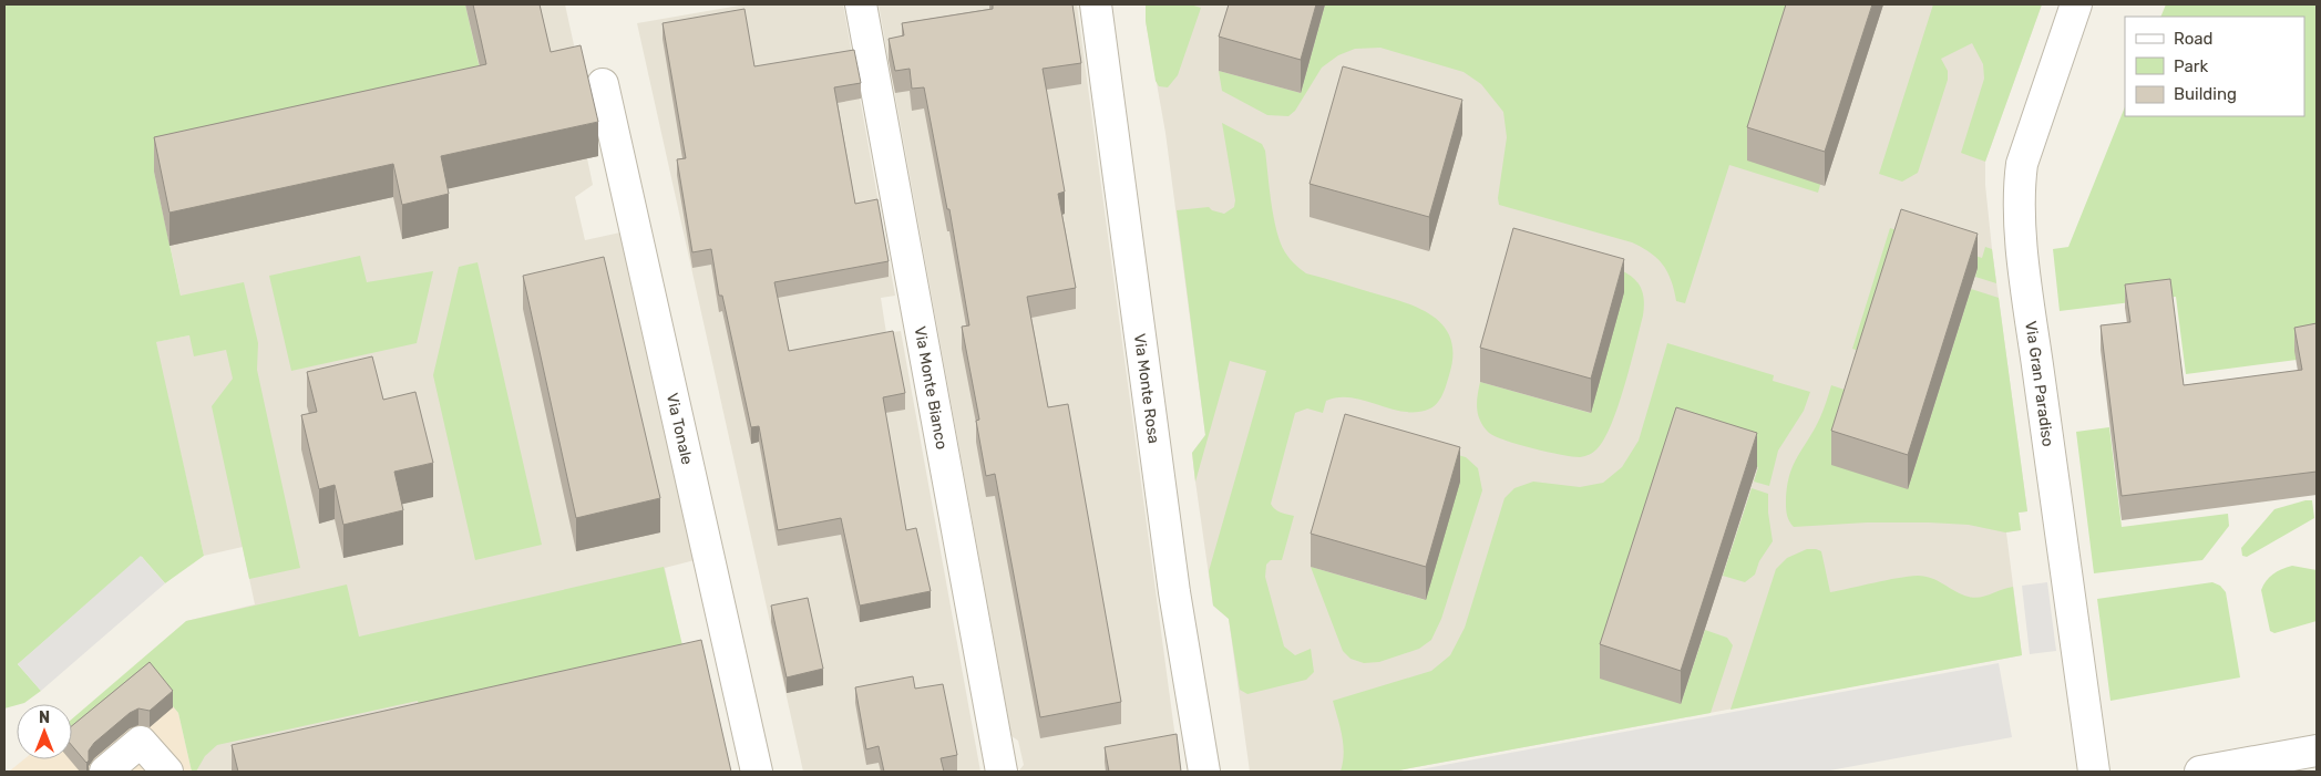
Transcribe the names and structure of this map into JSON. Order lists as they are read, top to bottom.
{
  "streets": {
    "street": [
      "Via Gran Paradiso",
      "Via Monte Bianco",
      "Via Monte Rosa",
      "Via Tonale"
    ]
  },
  "legend": ["Road", "Park", "Building"],
  "north": "top"
}
